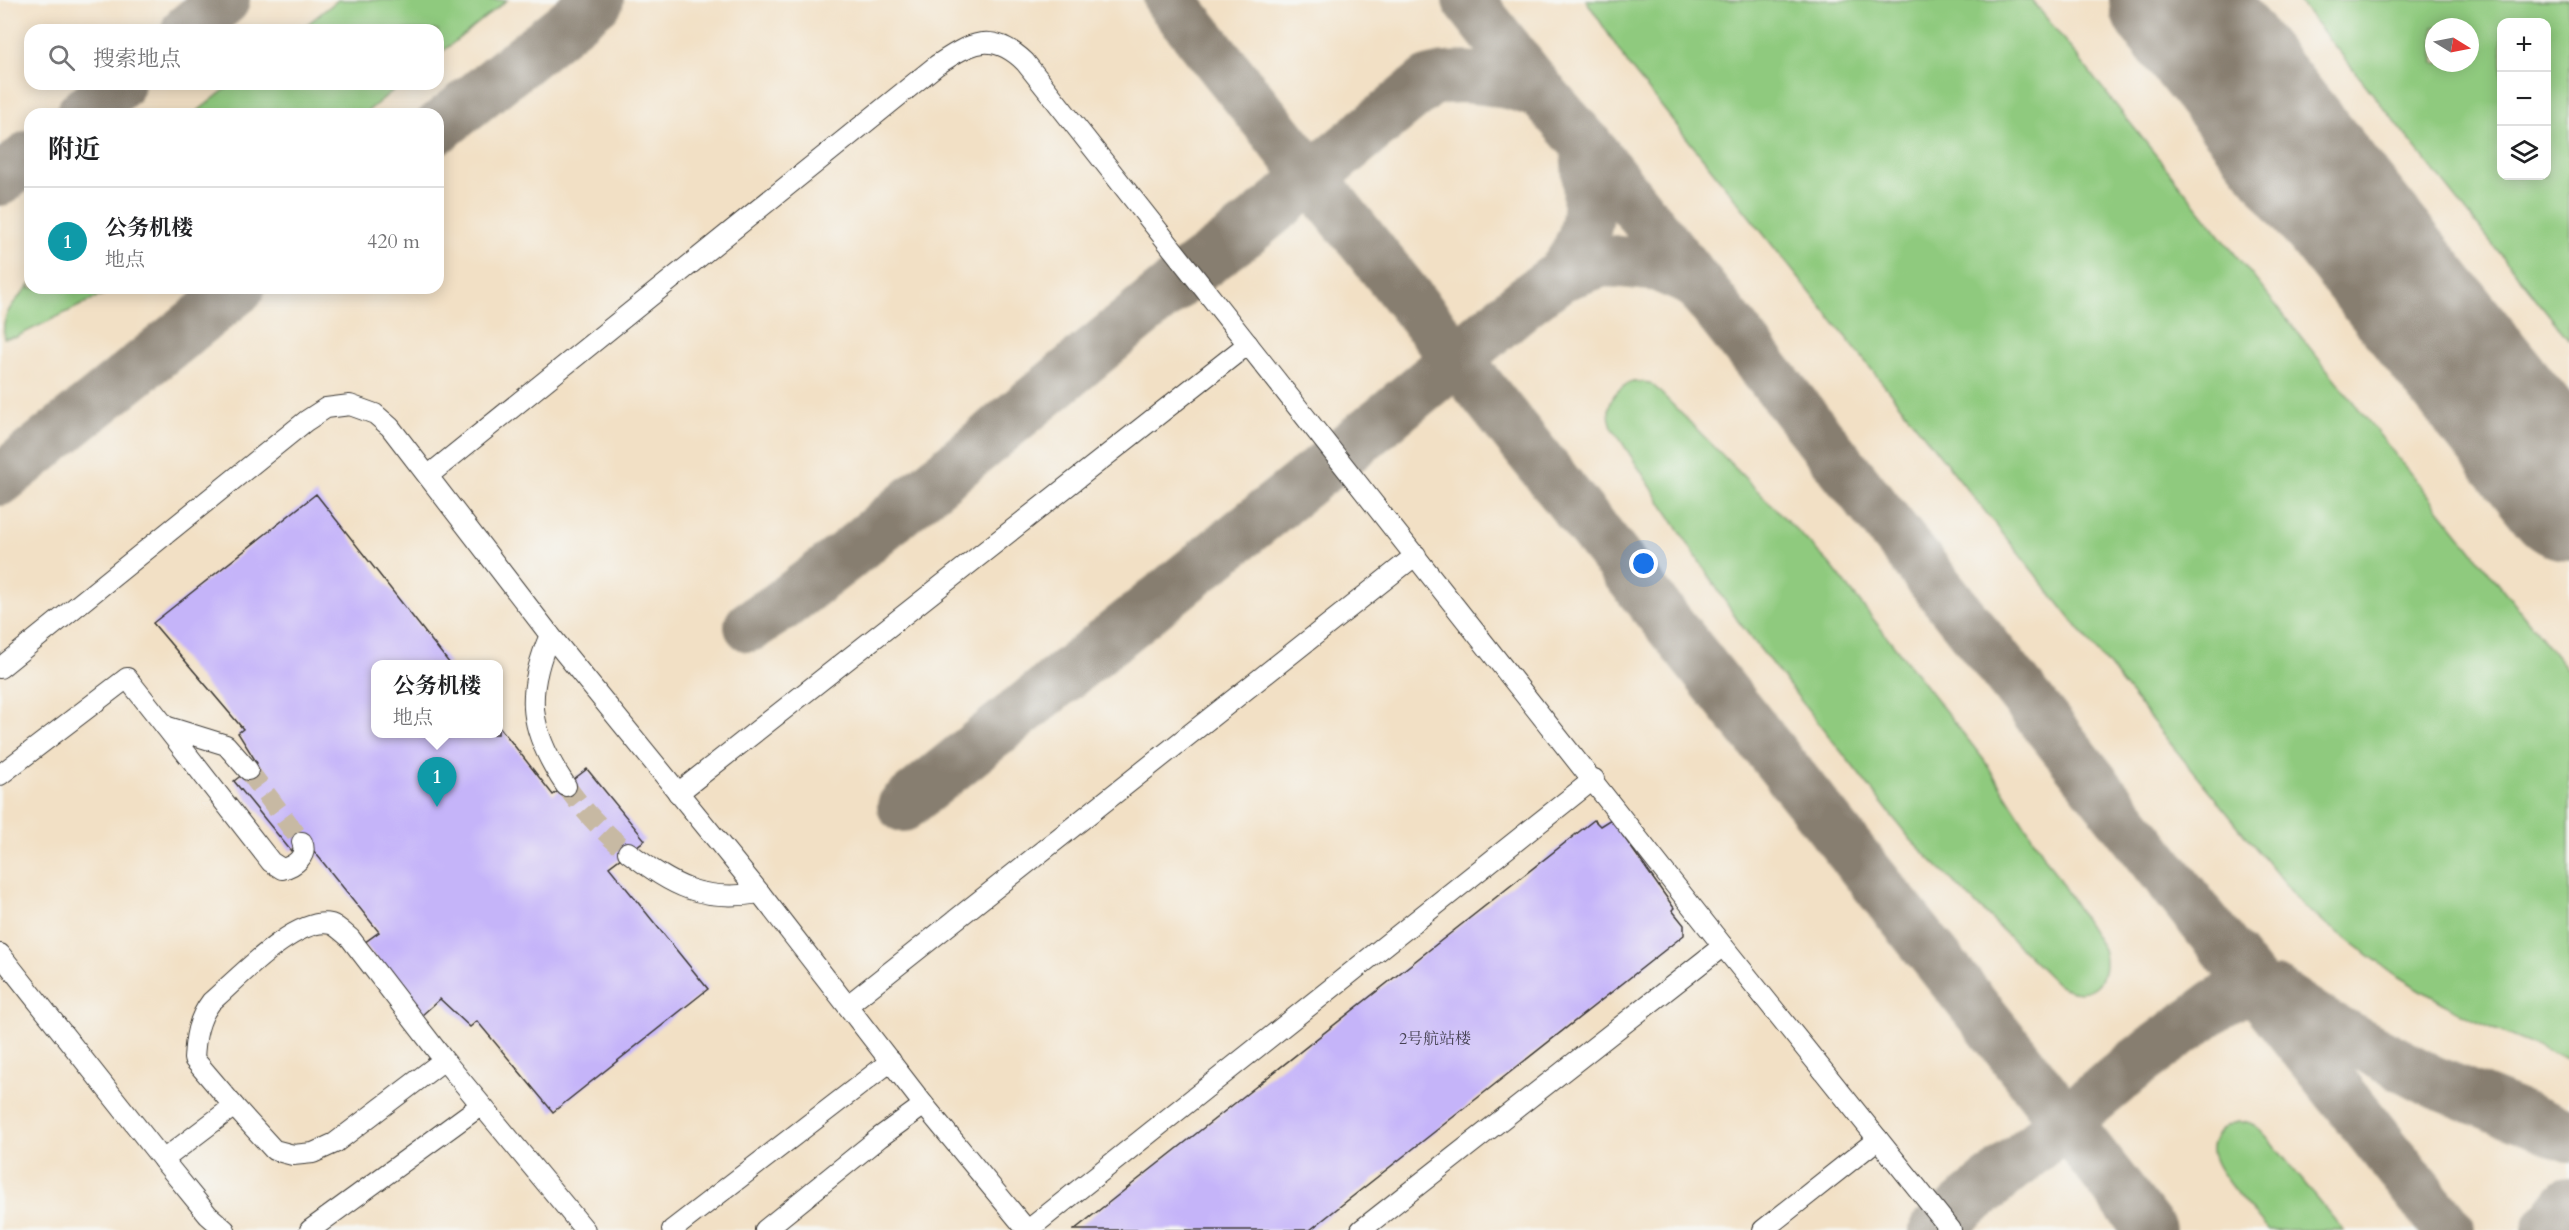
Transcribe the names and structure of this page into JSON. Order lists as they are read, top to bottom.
{
  "house_numbers": ["2号航站楼"],
  "north": "right",
  "page": {
    "map_buttons": ["+", "−"],
    "search": "搜索地点",
    "heading": "附近",
    "list": [
      {
        "mark": "1",
        "name": "公务机楼",
        "note": "地点",
        "value": "420 m"
      }
    ],
    "popup": ["公务机楼", "地点"],
    "pins": "1"
  }
}
